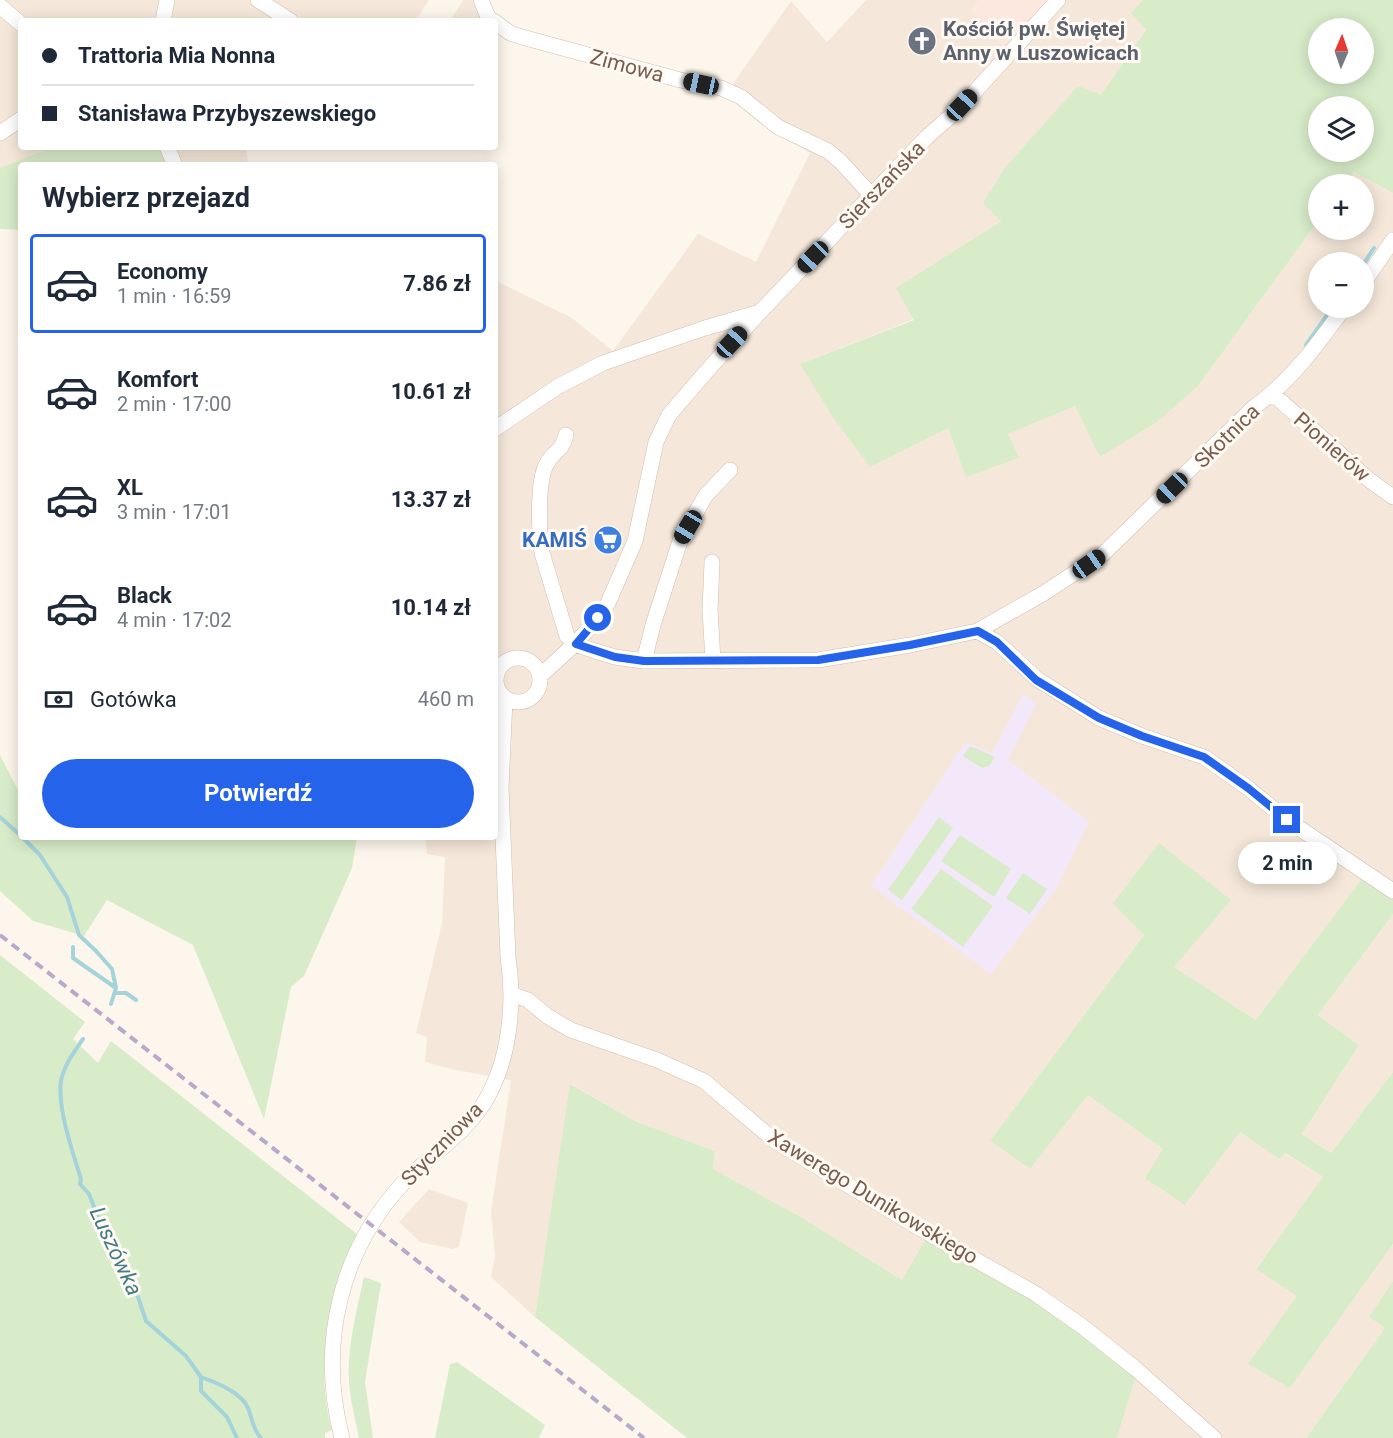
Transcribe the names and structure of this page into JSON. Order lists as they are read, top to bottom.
{
  "streets": {
    "street": [
      "Zimowa",
      "Sierszańska",
      "Skotnica",
      "Pionierów",
      "Styczniowa",
      "Xawerego Dunikowskiego"
    ]
  },
  "crossings": [
    ["Zimowa", "Sierszańska"],
    ["Sierszańska", "Skotnica"],
    ["Skotnica", "Pionierów"],
    ["Styczniowa", "Xawerego Dunikowskiego"]
  ],
  "water": ["Luszówka"],
  "places": {
    "church": ["Kościół pw. Świętej Anny w Luszowicach"],
    "supermarket": ["KAMIŚ"]
  },
  "north": "top",
  "page": {
    "map_buttons": ["+", "−"],
    "banner": ["Trattoria Mia Nonna", "Stanisława Przybyszewskiego"],
    "heading": "Wybierz przejazd",
    "list": [
      {
        "name": "Economy",
        "note": "1 min · 16:59",
        "value": "7.86 zł"
      },
      {
        "name": "Komfort",
        "note": "2 min · 17:00",
        "value": "10.61 zł"
      },
      {
        "name": "XL",
        "note": "3 min · 17:01",
        "value": "13.37 zł"
      },
      {
        "name": "Black",
        "note": "4 min · 17:02",
        "value": "10.14 zł"
      }
    ],
    "pay": ["Gotówka", "460 m"],
    "buttons": "Potwierdź",
    "bubble": "2 min"
  }
}
